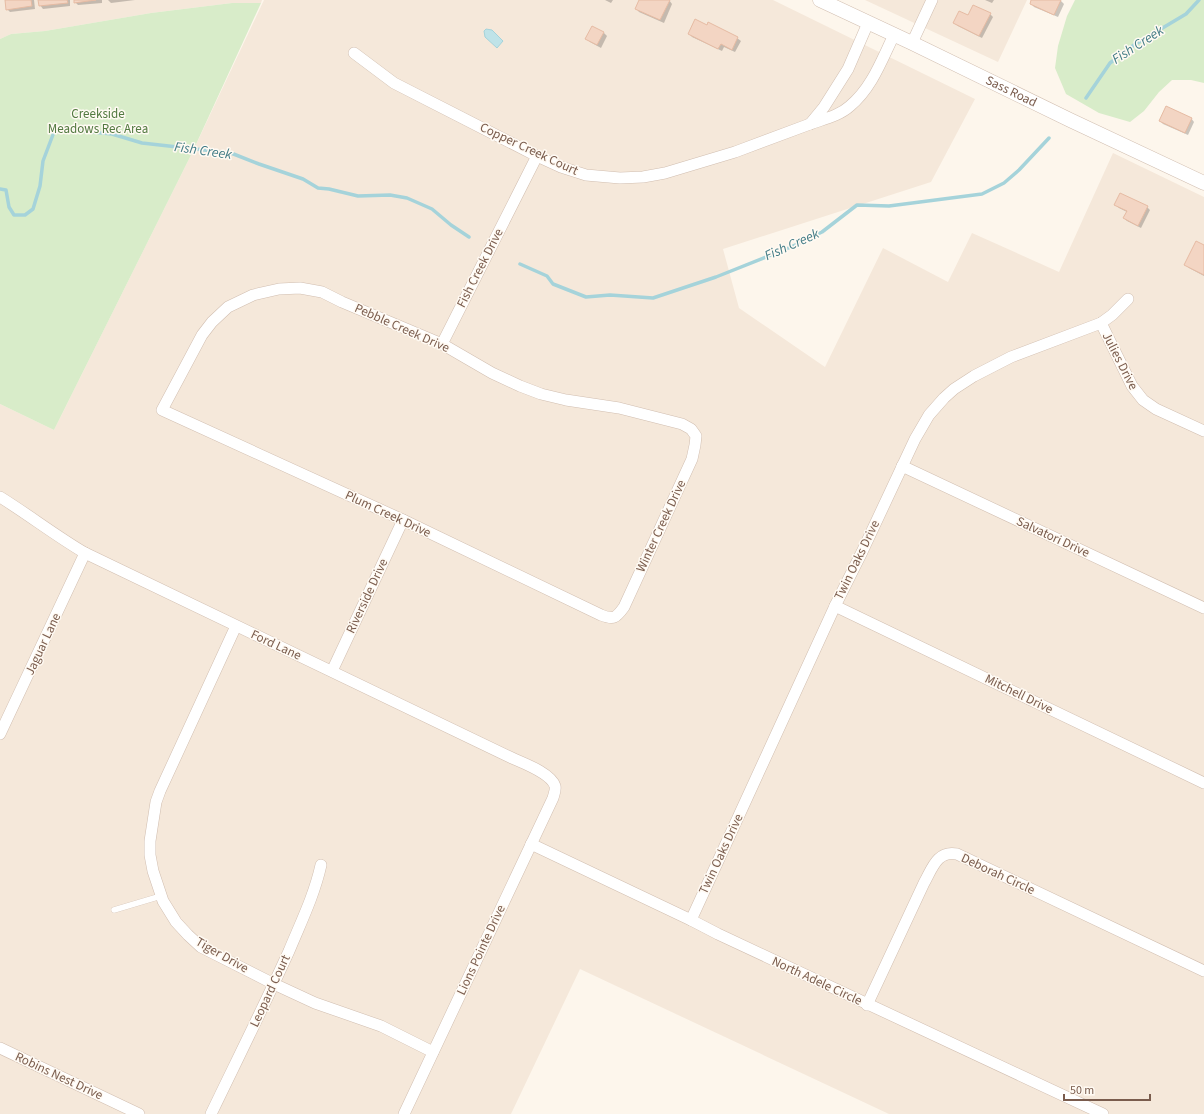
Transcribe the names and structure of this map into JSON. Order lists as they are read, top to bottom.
{
  "streets": {
    "street": [
      "Sass Road",
      "Copper Creek Court",
      "Fish Creek Drive",
      "Pebble Creek Drive",
      "Julies Drive",
      "Plum Creek Drive",
      "Winter Creek Drive",
      "Salvatori Drive",
      "Twin Oaks Drive",
      "Riverside Drive",
      "Jaguar Lane",
      "Ford Lane",
      "Mitchell Drive",
      "Deborah Circle",
      "Lions Pointe Drive",
      "Tiger Drive",
      "North Adele Circle",
      "Leopard Court",
      "Robins Nest Drive"
    ]
  },
  "crossings": [
    ["Sass Road", "Copper Creek Court"],
    ["Copper Creek Court", "Fish Creek Drive"],
    ["Fish Creek Drive", "Pebble Creek Drive"],
    ["Pebble Creek Drive", "Plum Creek Drive"],
    ["Pebble Creek Drive", "Winter Creek Drive"],
    ["Julies Drive", "Twin Oaks Drive"],
    ["Plum Creek Drive", "Winter Creek Drive"],
    ["Plum Creek Drive", "Riverside Drive"],
    ["Salvatori Drive", "Twin Oaks Drive"],
    ["Twin Oaks Drive", "Mitchell Drive"],
    ["Twin Oaks Drive", "North Adele Circle"],
    ["Riverside Drive", "Ford Lane"],
    ["Jaguar Lane", "Ford Lane"],
    ["Ford Lane", "Lions Pointe Drive"],
    ["Ford Lane", "Tiger Drive"],
    ["Deborah Circle", "North Adele Circle"],
    ["Lions Pointe Drive", "Tiger Drive"],
    ["Lions Pointe Drive", "North Adele Circle"],
    ["Tiger Drive", "Leopard Court"]
  ],
  "water": ["Fish Creek"],
  "parks": ["Creekside Meadows Rec Area"],
  "scale_bar": "50 m"
}
